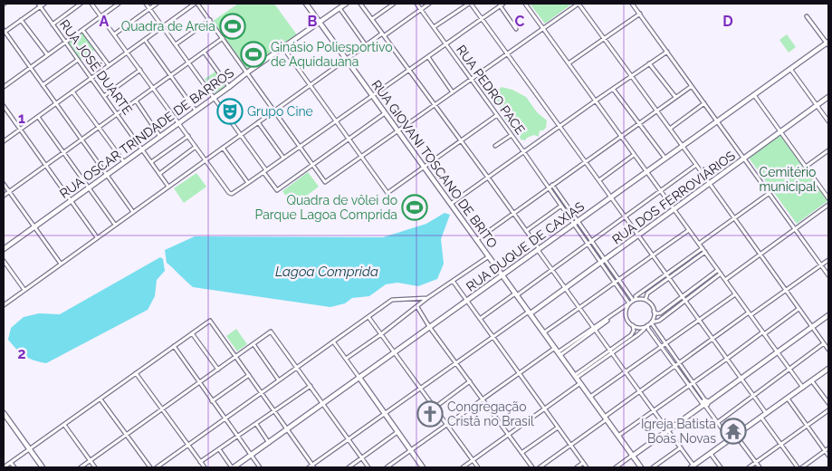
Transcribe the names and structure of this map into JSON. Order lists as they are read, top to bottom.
{
  "streets": {
    "main road": [
      "RUA OSCAR TRINDADE DE BARROS",
      "RUA GIOVANI TOSCANO DE BRITO",
      "RUA DOS FERROVIÁRIOS",
      "RUA DUQUE DE CAXIAS"
    ],
    "street": ["RUA JOSÉ DUARTE", "RUA PEDRO PACE"]
  },
  "crossings": [
    ["RUA JOSÉ DUARTE", "RUA OSCAR TRINDADE DE BARROS"],
    ["RUA PEDRO PACE", "RUA DUQUE DE CAXIAS"],
    ["RUA OSCAR TRINDADE DE BARROS", "RUA GIOVANI TOSCANO DE BRITO"],
    ["RUA GIOVANI TOSCANO DE BRITO", "RUA DOS FERROVIÁRIOS"],
    ["RUA GIOVANI TOSCANO DE BRITO", "RUA DUQUE DE CAXIAS"]
  ],
  "water": ["Lagoa Comprida"],
  "parks": ["Cemitério municipal"],
  "places": {
    "sports": ["Quadra de Areia", "Ginásio Poliesportivo de Aquidauana", "Quadra de vôlei do Parque Lagoa Comprida"],
    "theatre": ["Grupo Cine"],
    "church": ["Congregação Cristâ no Brasil"],
    "temple": ["Igreja Batista Boas Novas"]
  },
  "grid": {
    "columns": [
      "A",
      "B",
      "C",
      "D"
    ],
    "rows": ["1", "2"]
  }
}
